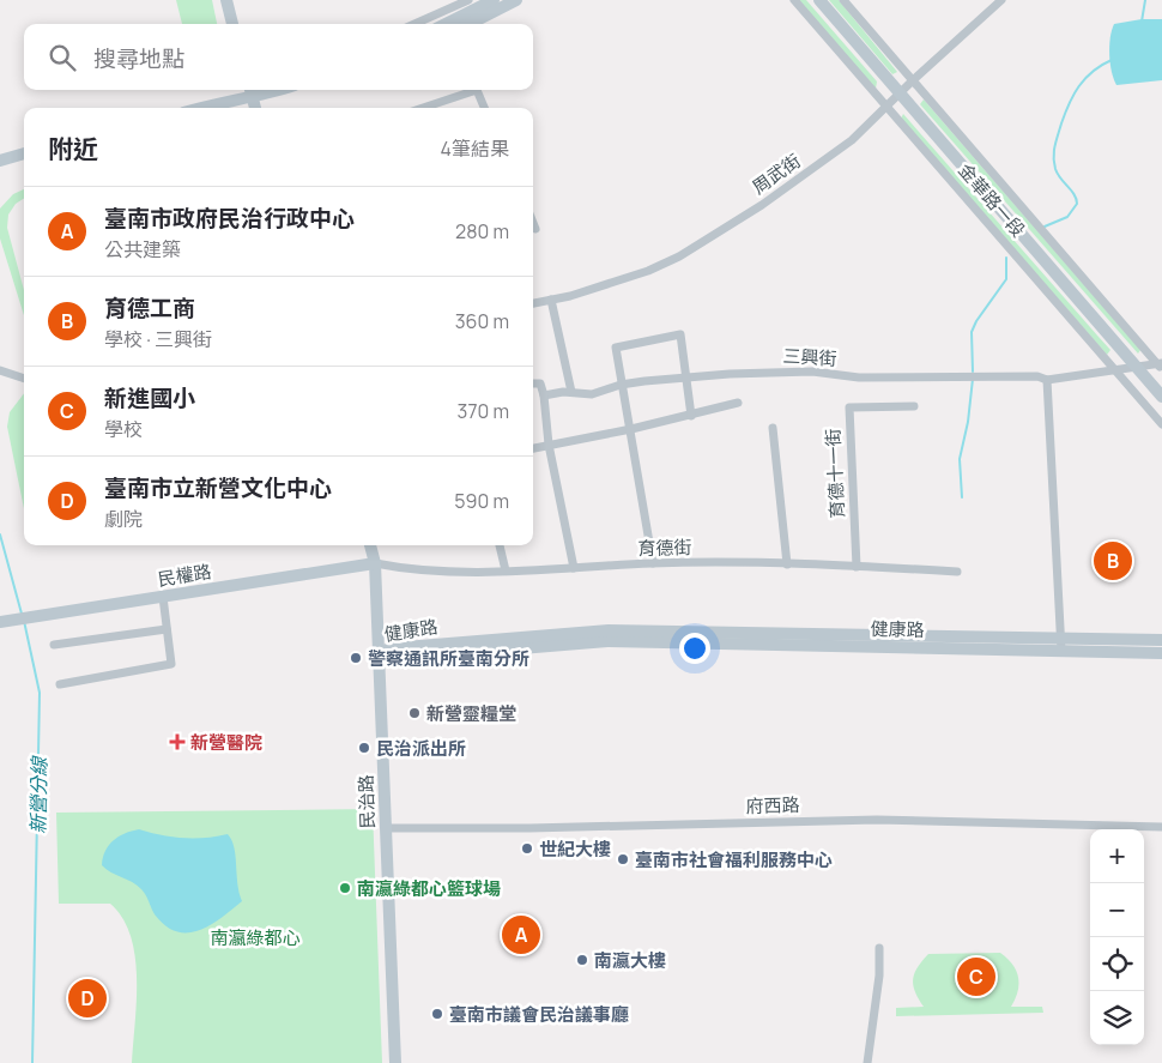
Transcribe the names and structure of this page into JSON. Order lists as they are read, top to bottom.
{
  "streets": {
    "street": [
      "周武街",
      "金華路一段",
      "三興街",
      "育德十一街",
      "育德街",
      "民權路",
      "健康路",
      "民治路",
      "府西路"
    ]
  },
  "crossings": [
    ["周武街", "金華路一段"],
    ["金華路一段", "三興街"],
    ["育德十一街", "育德街"],
    ["育德街", "民權路"],
    ["育德街", "民治路"],
    ["民權路", "民治路"],
    ["健康路", "民治路"],
    ["民治路", "府西路"]
  ],
  "water": ["新營分線"],
  "parks": ["南瀛綠都心"],
  "places": {
    "other": [
      "警察通訊所臺南分所",
      "新營靈糧堂",
      "民治派出所",
      "世紀大樓",
      "臺南市社會福利服務中心",
      "南瀛綠都心籃球場",
      "南瀛大樓",
      "臺南市議會民治議事廳"
    ],
    "health": ["新營醫院"]
  },
  "page": {
    "search": "搜尋地點",
    "heading": ["附近", "4筆結果"],
    "list": [
      {
        "mark": "A",
        "name": "臺南市政府民治行政中心",
        "note": "公共建築",
        "value": "280 m"
      },
      {
        "mark": "B",
        "name": "育德工商",
        "note": "學校 · 三興街",
        "value": "360 m"
      },
      {
        "mark": "C",
        "name": "新進國小",
        "note": "學校",
        "value": "370 m"
      },
      {
        "mark": "D",
        "name": "臺南市立新營文化中心",
        "note": "劇院",
        "value": "590 m"
      }
    ],
    "pins": [
      "B",
      "A",
      "C",
      "D"
    ],
    "map_buttons": ["+", "−"]
  }
}
